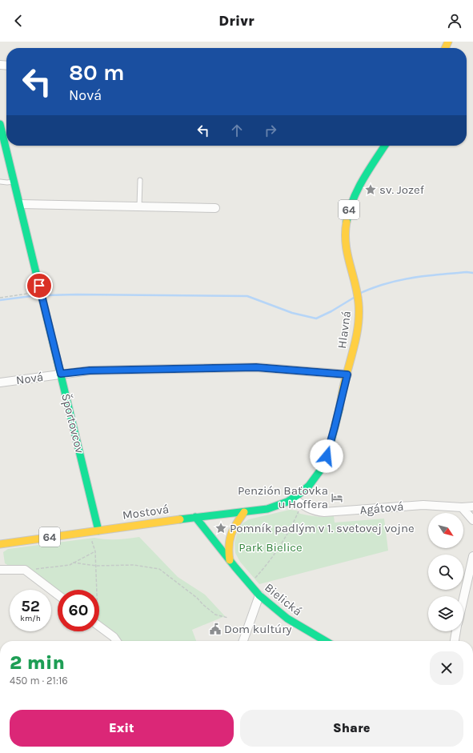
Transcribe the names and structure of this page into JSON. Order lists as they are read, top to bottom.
{
  "streets": {
    "main road": [
      "64",
      "Hlavná",
      "Športovcov",
      "Mostová",
      "Bielická"
    ],
    "street": ["Nová", "Agátová"]
  },
  "crossings": [
    ["Hlavná", "Nová"],
    ["Hlavná", "Agátová"],
    ["Hlavná", "Mostová"],
    ["Nová", "Športovcov"],
    ["Športovcov", "Mostová"],
    ["Agátová", "Mostová"],
    ["Mostová", "Bielická"]
  ],
  "parks": ["Park Bielice"],
  "places": {
    "place": ["sv. Jozef", "Pomník padlým v 1. svetovej vojne"],
    "hotel": ["Penzión Baťovka u Hoffera"],
    "public building": ["Dom kultúry"]
  },
  "north": "bottom right",
  "page": {
    "header": "Drivr",
    "turn": ["80 m", "Nová"],
    "speed": "52 km/h",
    "limit": "60",
    "heading": ["2 min", "450 m · 21:16"],
    "buttons": ["Exit", "Share"]
  }
}
